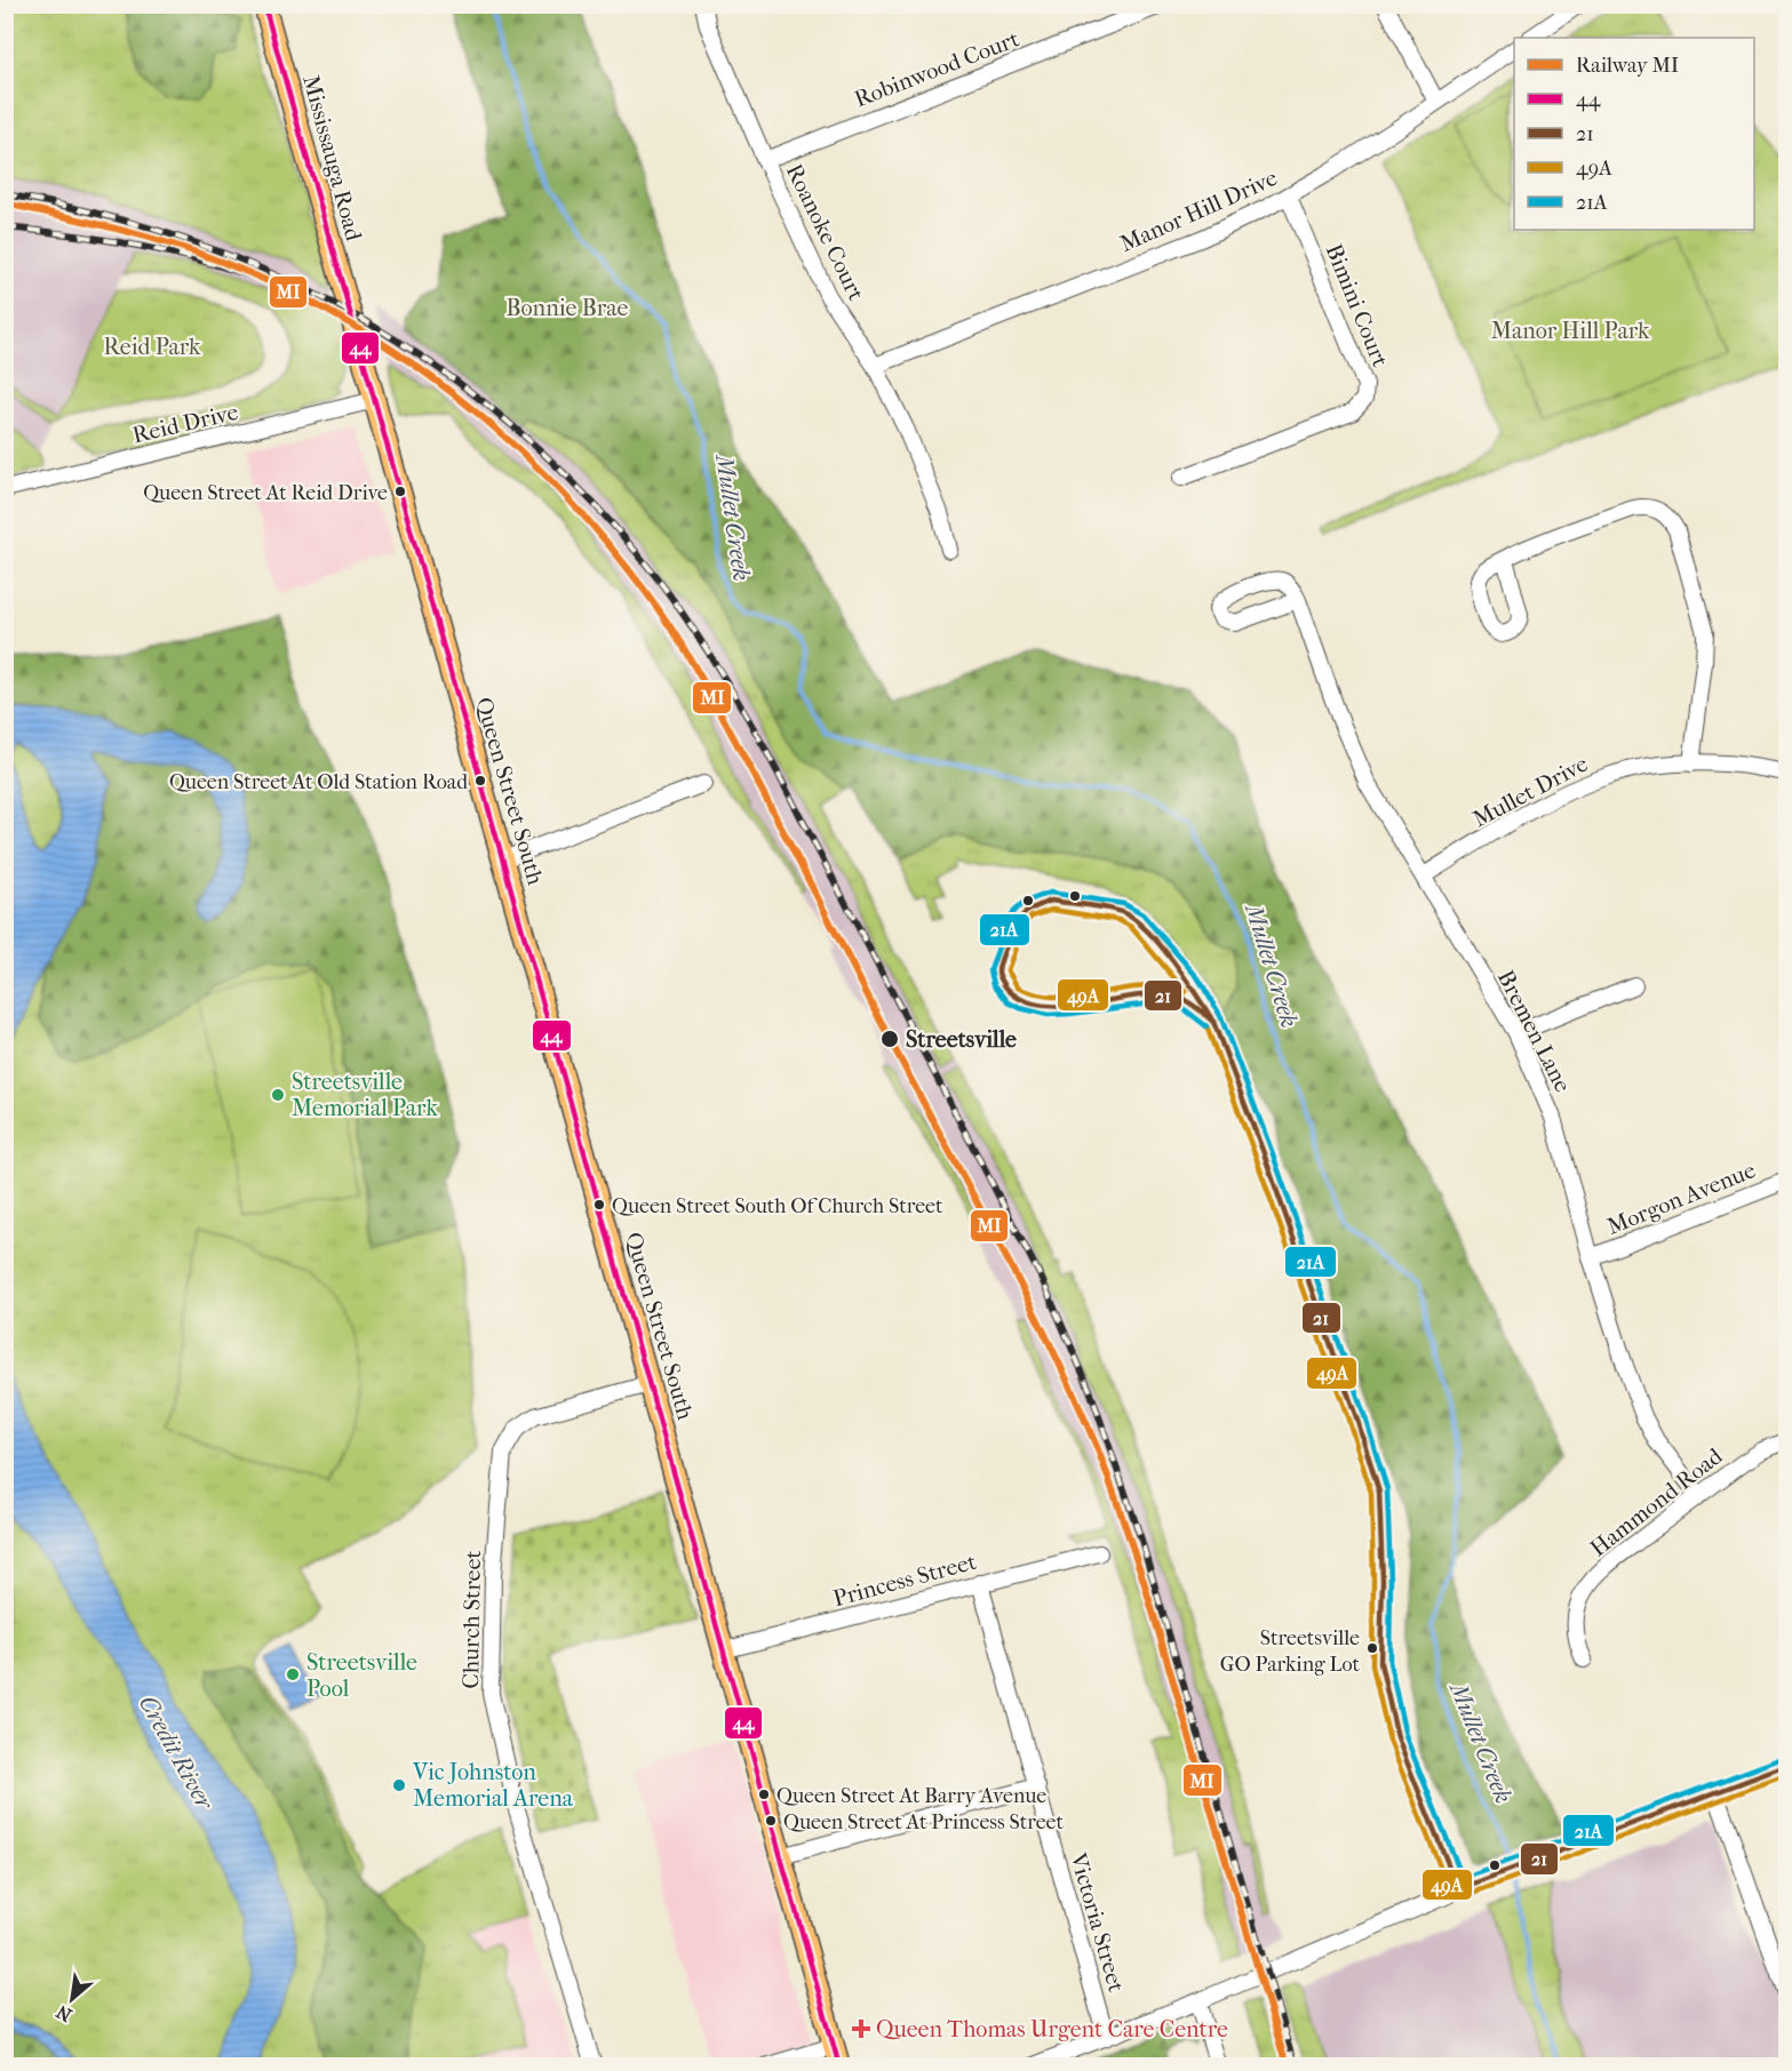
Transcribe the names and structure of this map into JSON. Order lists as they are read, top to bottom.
{
  "streets": {
    "main road": ["Mississauga Road", "Queen Street South"],
    "street": [
      "Robinwood Court",
      "Manor Hill Drive",
      "Roanoke Court",
      "Bimini Court",
      "Reid Drive",
      "Mullet Drive",
      "Bremen Lane",
      "Morgon Avenue",
      "Hammond Road",
      "Princess Street",
      "Church Street",
      "Victoria Street"
    ]
  },
  "crossings": [
    ["Robinwood Court", "Roanoke Court"],
    ["Mississauga Road", "Queen Street South"],
    ["Manor Hill Drive", "Roanoke Court"],
    ["Manor Hill Drive", "Bimini Court"],
    ["Reid Drive", "Queen Street South"],
    ["Queen Street South", "Princess Street"],
    ["Queen Street South", "Church Street"],
    ["Mullet Drive", "Bremen Lane"],
    ["Bremen Lane", "Morgon Avenue"],
    ["Bremen Lane", "Hammond Road"],
    ["Princess Street", "Victoria Street"]
  ],
  "water": ["Mullet Creek", "Credit River"],
  "parks": ["Bonnie Brae", "Manor Hill Park", "Reid Park"],
  "places": {
    "other": [
      "Queen Street At Reid Drive",
      "Queen Street At Old Station Road",
      "Streetsville",
      "Streetsville Memorial Park",
      "Queen Street South Of Church Street",
      "Streetsville GO Parking Lot",
      "Streetsville Pool",
      "Vic Johnston Memorial Arena",
      "Queen Street At Barry Avenue",
      "Queen Street At Princess Street"
    ],
    "health": ["Queen Thomas Urgent Care Centre"]
  },
  "lines": [
    "transit line 44",
    "rail line MI",
    "transit line 21A",
    "transit line 21",
    "transit line 49A"
  ],
  "legend": [
    "Railway MI",
    "44",
    "21",
    "49A",
    "21A"
  ],
  "north": "bottom left"
}
